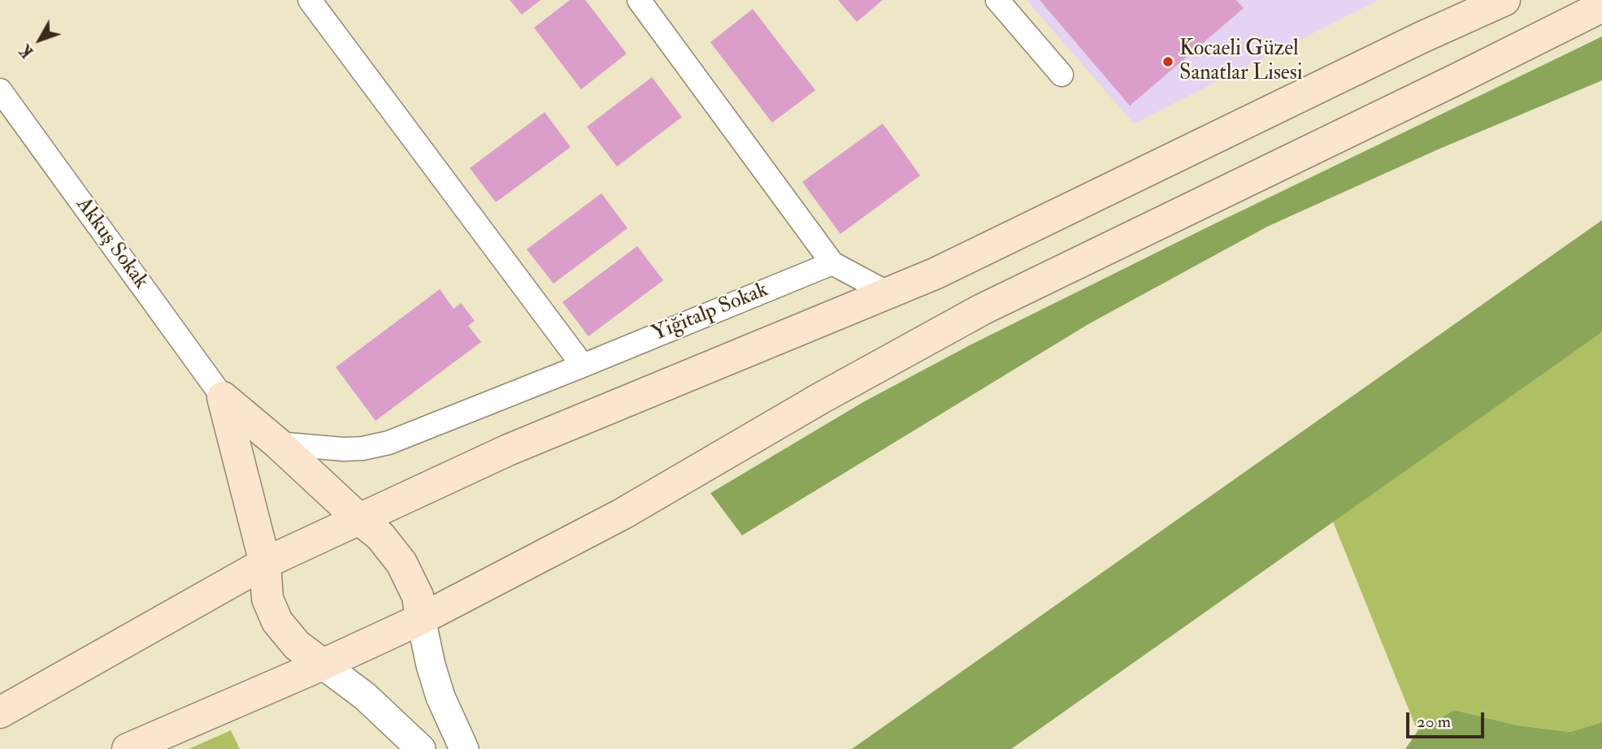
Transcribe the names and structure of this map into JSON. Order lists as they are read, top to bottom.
{
  "streets": {
    "street": ["Akkuş Sokak", "Yiğitalp Sokak"]
  },
  "places": ["Kocaeli Güzel Sanatlar Lisesi"],
  "scale_bar": "20 m",
  "north": "bottom left"
}
